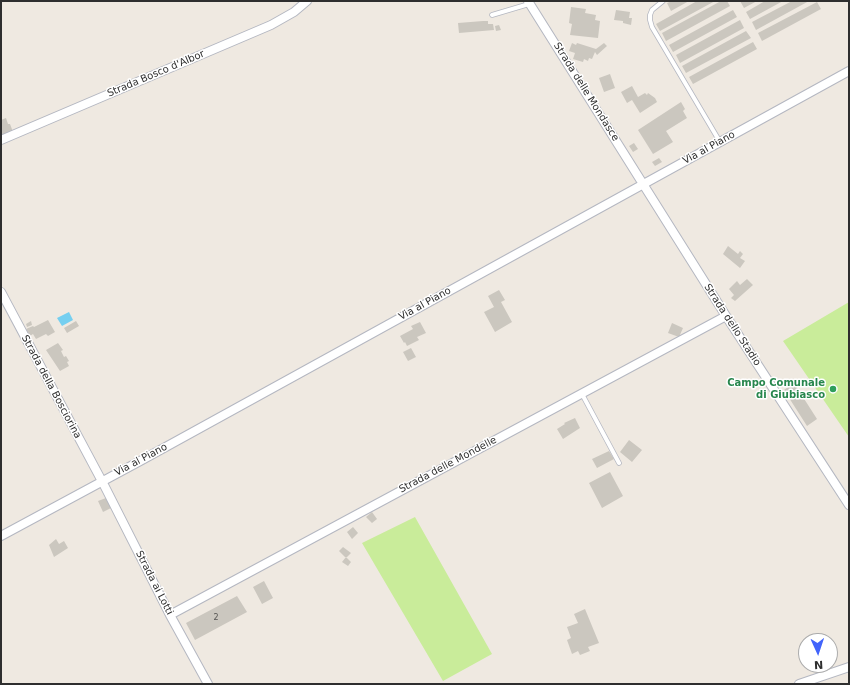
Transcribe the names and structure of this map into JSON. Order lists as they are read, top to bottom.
{
  "streets": {
    "street": [
      "Strada Bosco d'Albor",
      "Strada delle Mondasce",
      "Via al Piano",
      "Strada dello Stadio",
      "Strada della Bosciorina",
      "Strada delle Mondelle",
      "Strada ai Lotti"
    ]
  },
  "crossings": [
    ["Strada delle Mondasce", "Via al Piano"],
    ["Strada delle Mondasce", "Strada dello Stadio"],
    ["Via al Piano", "Strada dello Stadio"],
    ["Via al Piano", "Strada della Bosciorina"],
    ["Via al Piano", "Strada ai Lotti"],
    ["Strada dello Stadio", "Strada delle Mondelle"],
    ["Strada della Bosciorina", "Strada ai Lotti"],
    ["Strada delle Mondelle", "Strada ai Lotti"]
  ],
  "places": ["Campo Comunale di Giubiasco"],
  "house_numbers": ["2"],
  "north": "bottom"
}
